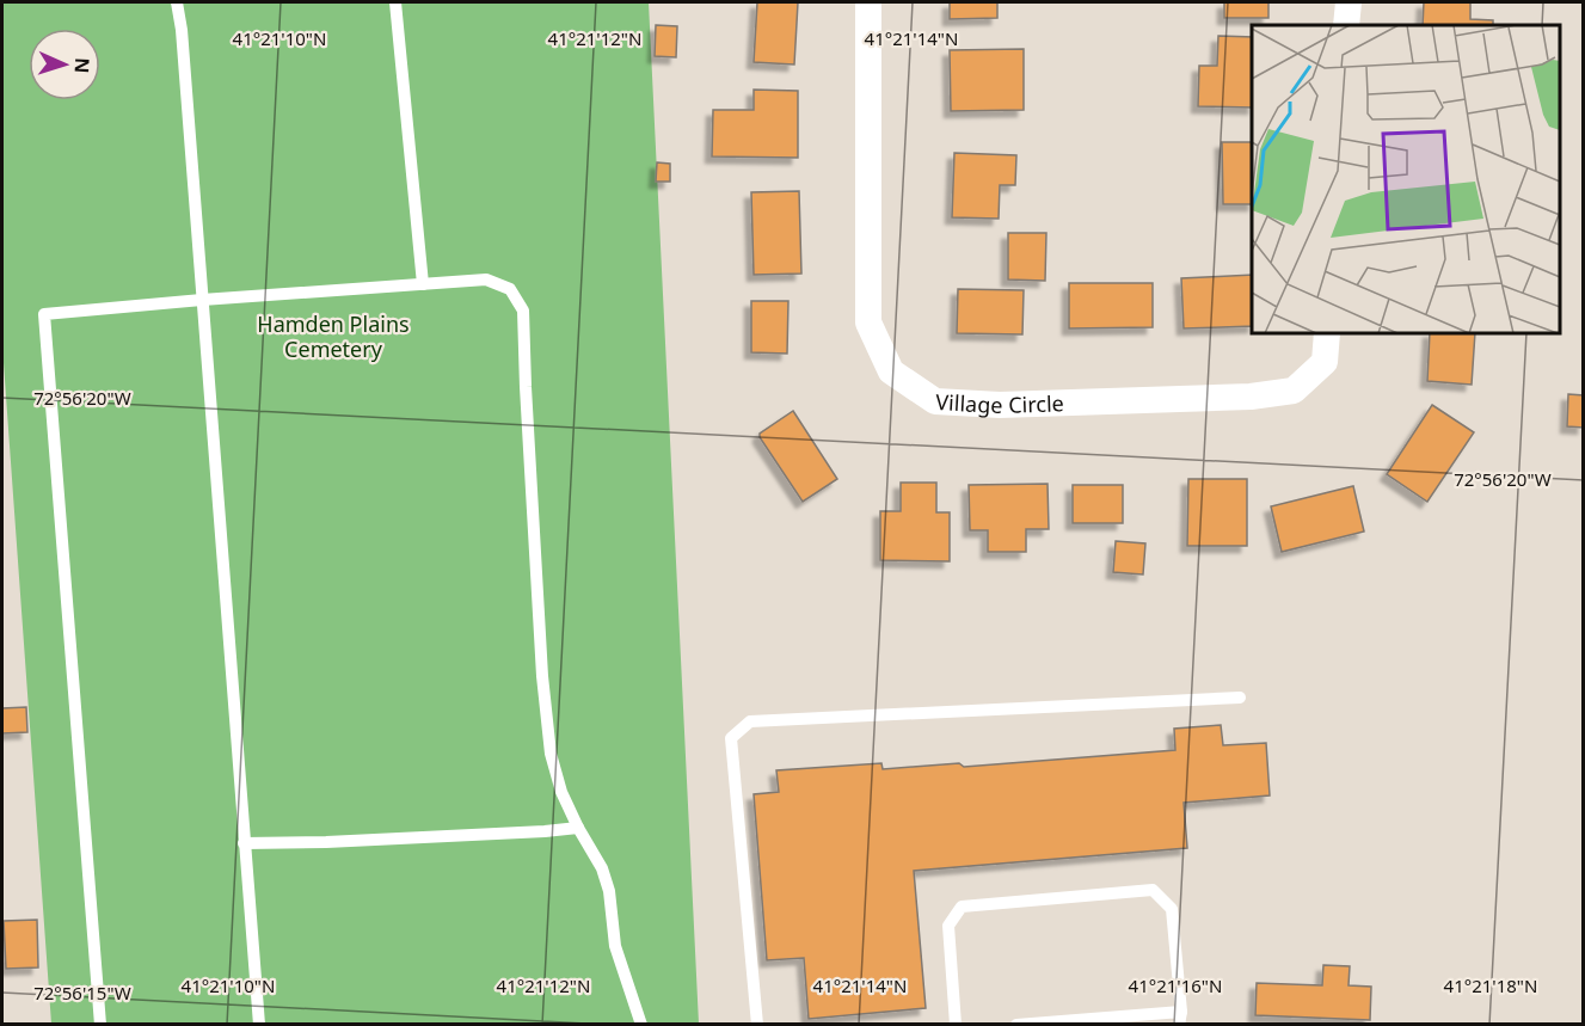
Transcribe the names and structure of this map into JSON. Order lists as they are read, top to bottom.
{
  "streets": {
    "street": ["Village Circle"]
  },
  "parks": ["Hamden Plains Cemetery"],
  "north": "right",
  "coordinates": [
    "41°21'10\"N",
    "41°21'12\"N",
    "41°21'14\"N",
    "72°56'20\"W",
    "41°21'16\"N",
    "41°21'18\"N",
    "72°56'15\"W"
  ]
}
